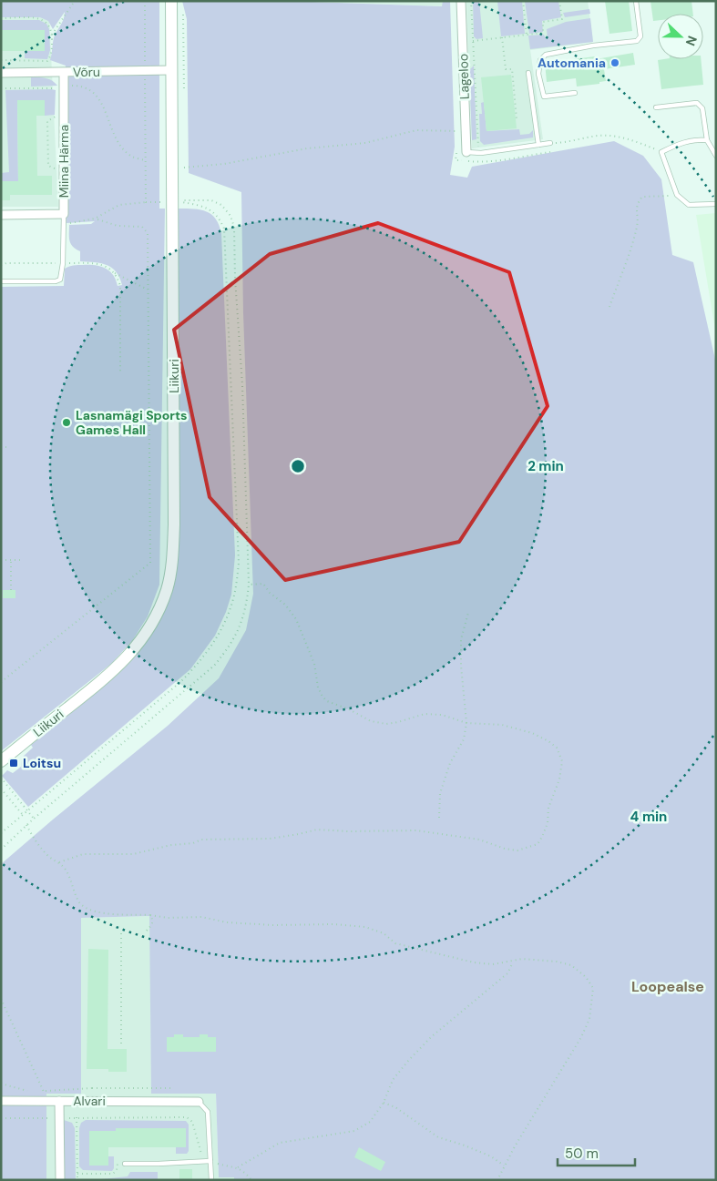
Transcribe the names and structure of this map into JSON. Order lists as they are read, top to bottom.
{
  "streets": {
    "street": [
      "Võru",
      "Lageloo",
      "Miina Härma",
      "Liikuri",
      "Alvari"
    ]
  },
  "crossings": [
    ["Võru", "Miina Härma"],
    ["Võru", "Liikuri"]
  ],
  "districts": ["Loopealse"],
  "places": {
    "other": ["Automania", "Lasnamägi Sports Games Hall"],
    "transit": ["Loitsu"]
  },
  "scale_bar": "50 m",
  "north": "right",
  "rings": ["2 min", "4 min"]
}
